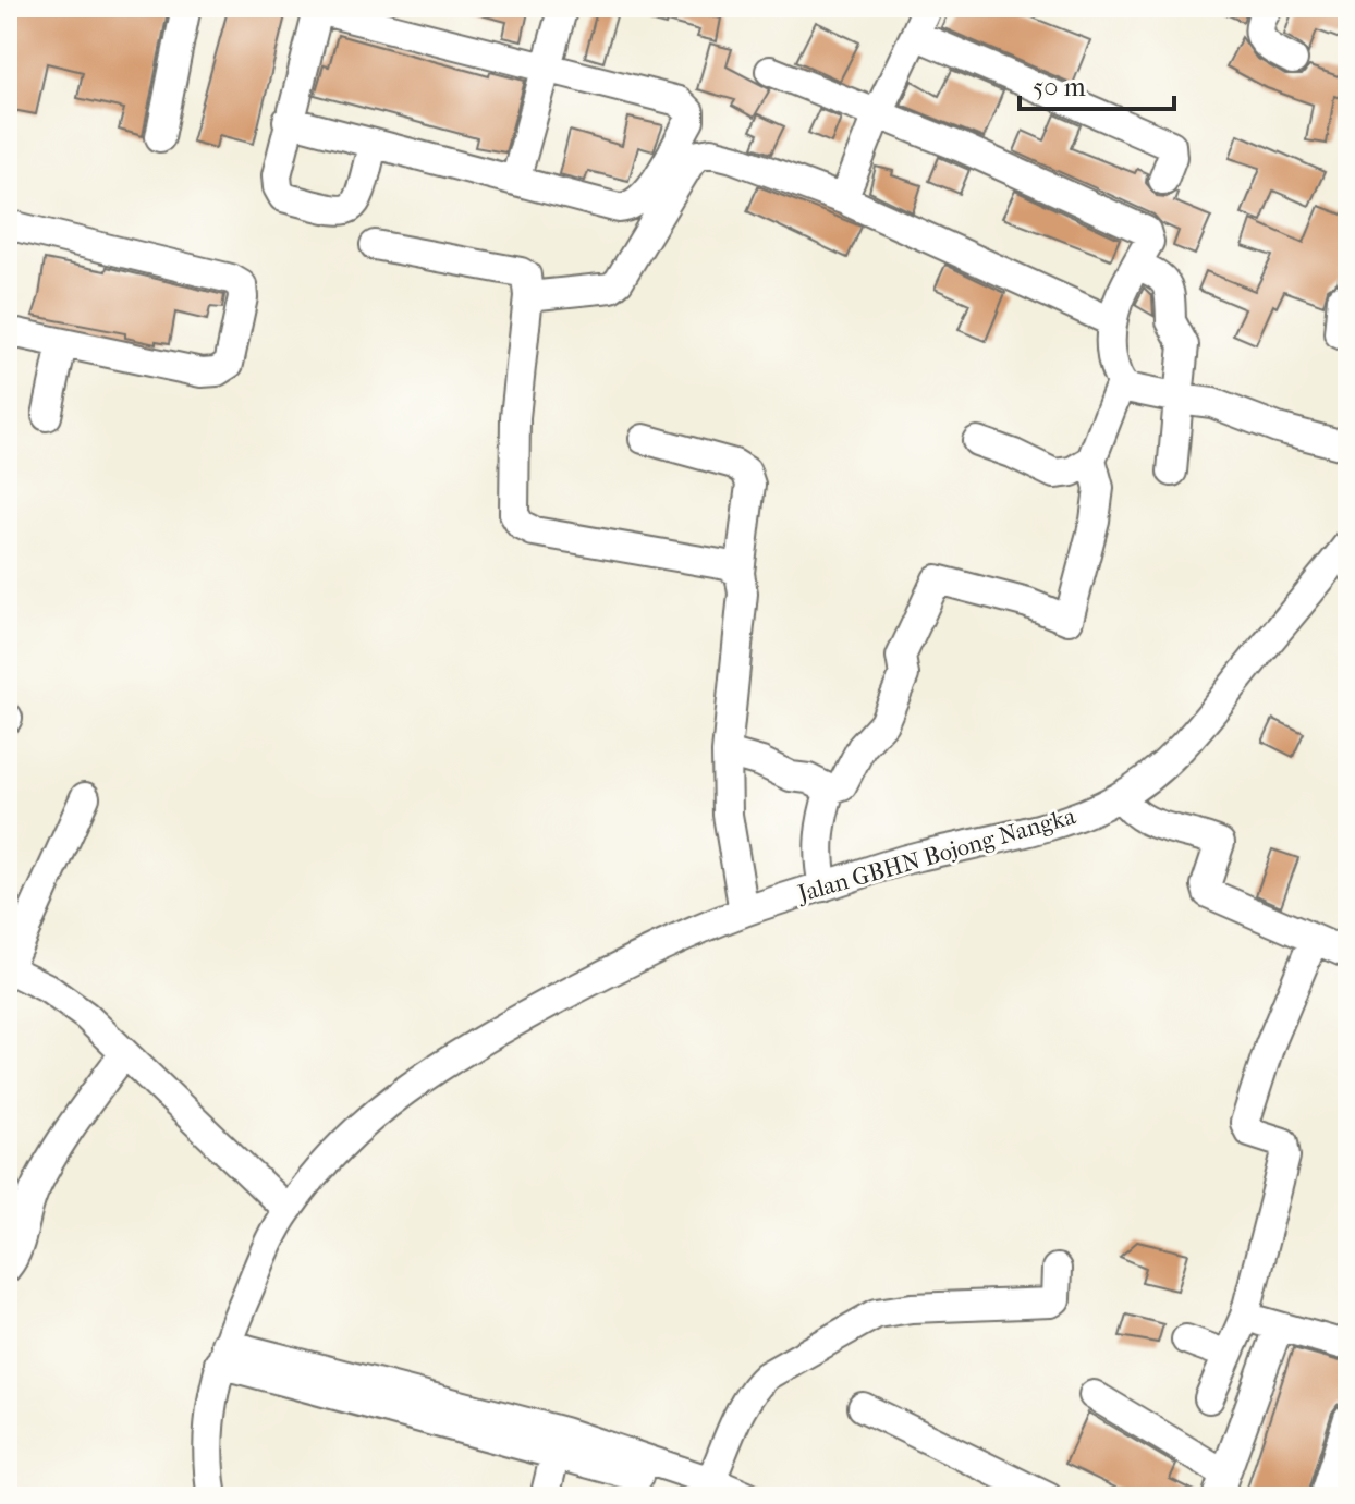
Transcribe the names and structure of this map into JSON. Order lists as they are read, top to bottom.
{
  "streets": {
    "street": ["Jalan GBHN Bojong Nangka"]
  },
  "scale_bar": "50 m"
}
